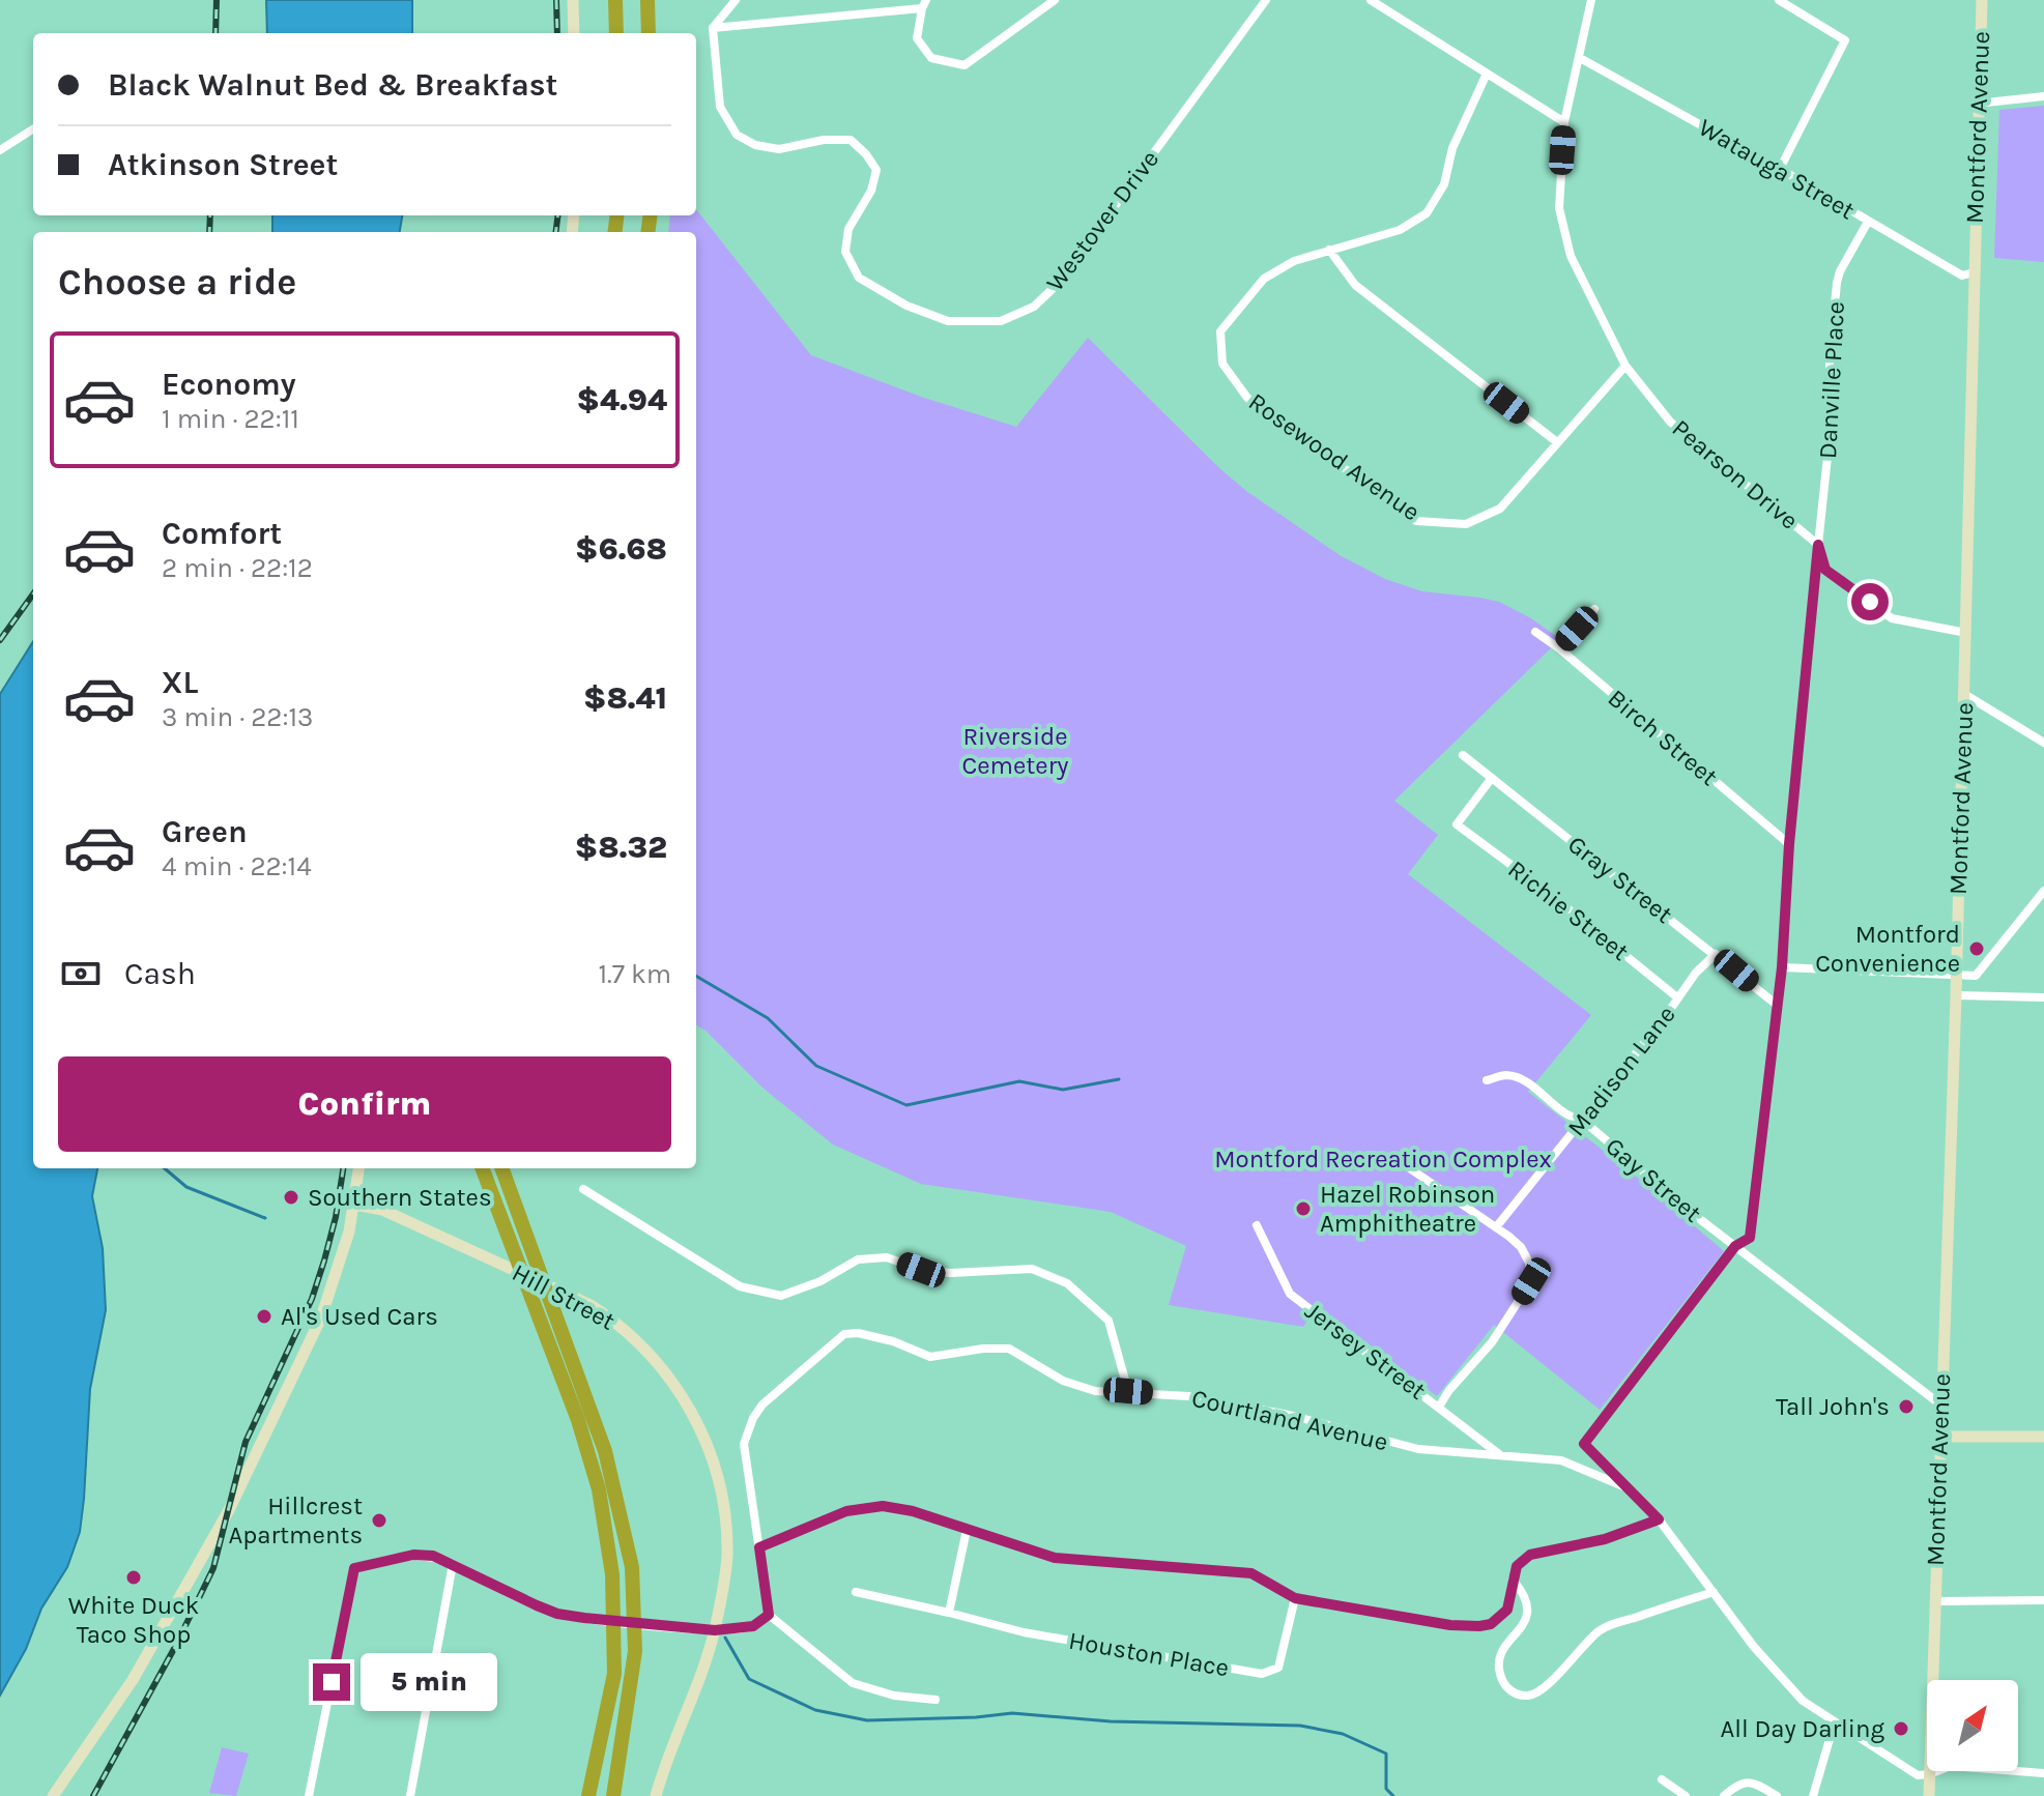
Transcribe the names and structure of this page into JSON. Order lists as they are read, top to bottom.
{
  "streets": {
    "street": [
      "Montford Avenue",
      "Watauga Street",
      "Westover Drive",
      "Danville Place",
      "Rosewood Avenue",
      "Pearson Drive",
      "Birch Street",
      "Gray Street",
      "Richie Street",
      "Madison Lane",
      "Gay Street",
      "Hill Street",
      "Jersey Street",
      "Courtland Avenue",
      "Houston Place"
    ]
  },
  "crossings": [
    ["Montford Avenue", "Watauga Street"],
    ["Montford Avenue", "Gay Street"],
    ["Montford Avenue", "Courtland Avenue"],
    ["Watauga Street", "Danville Place"],
    ["Watauga Street", "Pearson Drive"],
    ["Danville Place", "Pearson Drive"],
    ["Rosewood Avenue", "Pearson Drive"],
    ["Pearson Drive", "Birch Street"],
    ["Pearson Drive", "Gray Street"],
    ["Pearson Drive", "Gay Street"],
    ["Pearson Drive", "Courtland Avenue"],
    ["Gray Street", "Richie Street"],
    ["Gray Street", "Madison Lane"],
    ["Richie Street", "Madison Lane"],
    ["Madison Lane", "Gay Street"],
    ["Jersey Street", "Courtland Avenue"]
  ],
  "parks": ["Riverside Cemetery", "Montford Recreation Complex"],
  "places": [
    "Montford Convenience",
    "Southern States",
    "Hazel Robinson Amphitheatre",
    "Al's Used Cars",
    "Tall John's",
    "Hillcrest Apartments",
    "White Duck Taco Shop",
    "All Day Darling"
  ],
  "north": "top right",
  "page": {
    "banner": ["Black Walnut Bed & Breakfast", "Atkinson Street"],
    "heading": "Choose a ride",
    "list": [
      {
        "name": "Economy",
        "note": "1 min · 22:11",
        "value": "$4.94"
      },
      {
        "name": "Comfort",
        "note": "2 min · 22:12",
        "value": "$6.68"
      },
      {
        "name": "XL",
        "note": "3 min · 22:13",
        "value": "$8.41"
      },
      {
        "name": "Green",
        "note": "4 min · 22:14",
        "value": "$8.32"
      }
    ],
    "pay": ["Cash", "1.7 km"],
    "buttons": "Confirm",
    "bubble": "5 min"
  }
}
